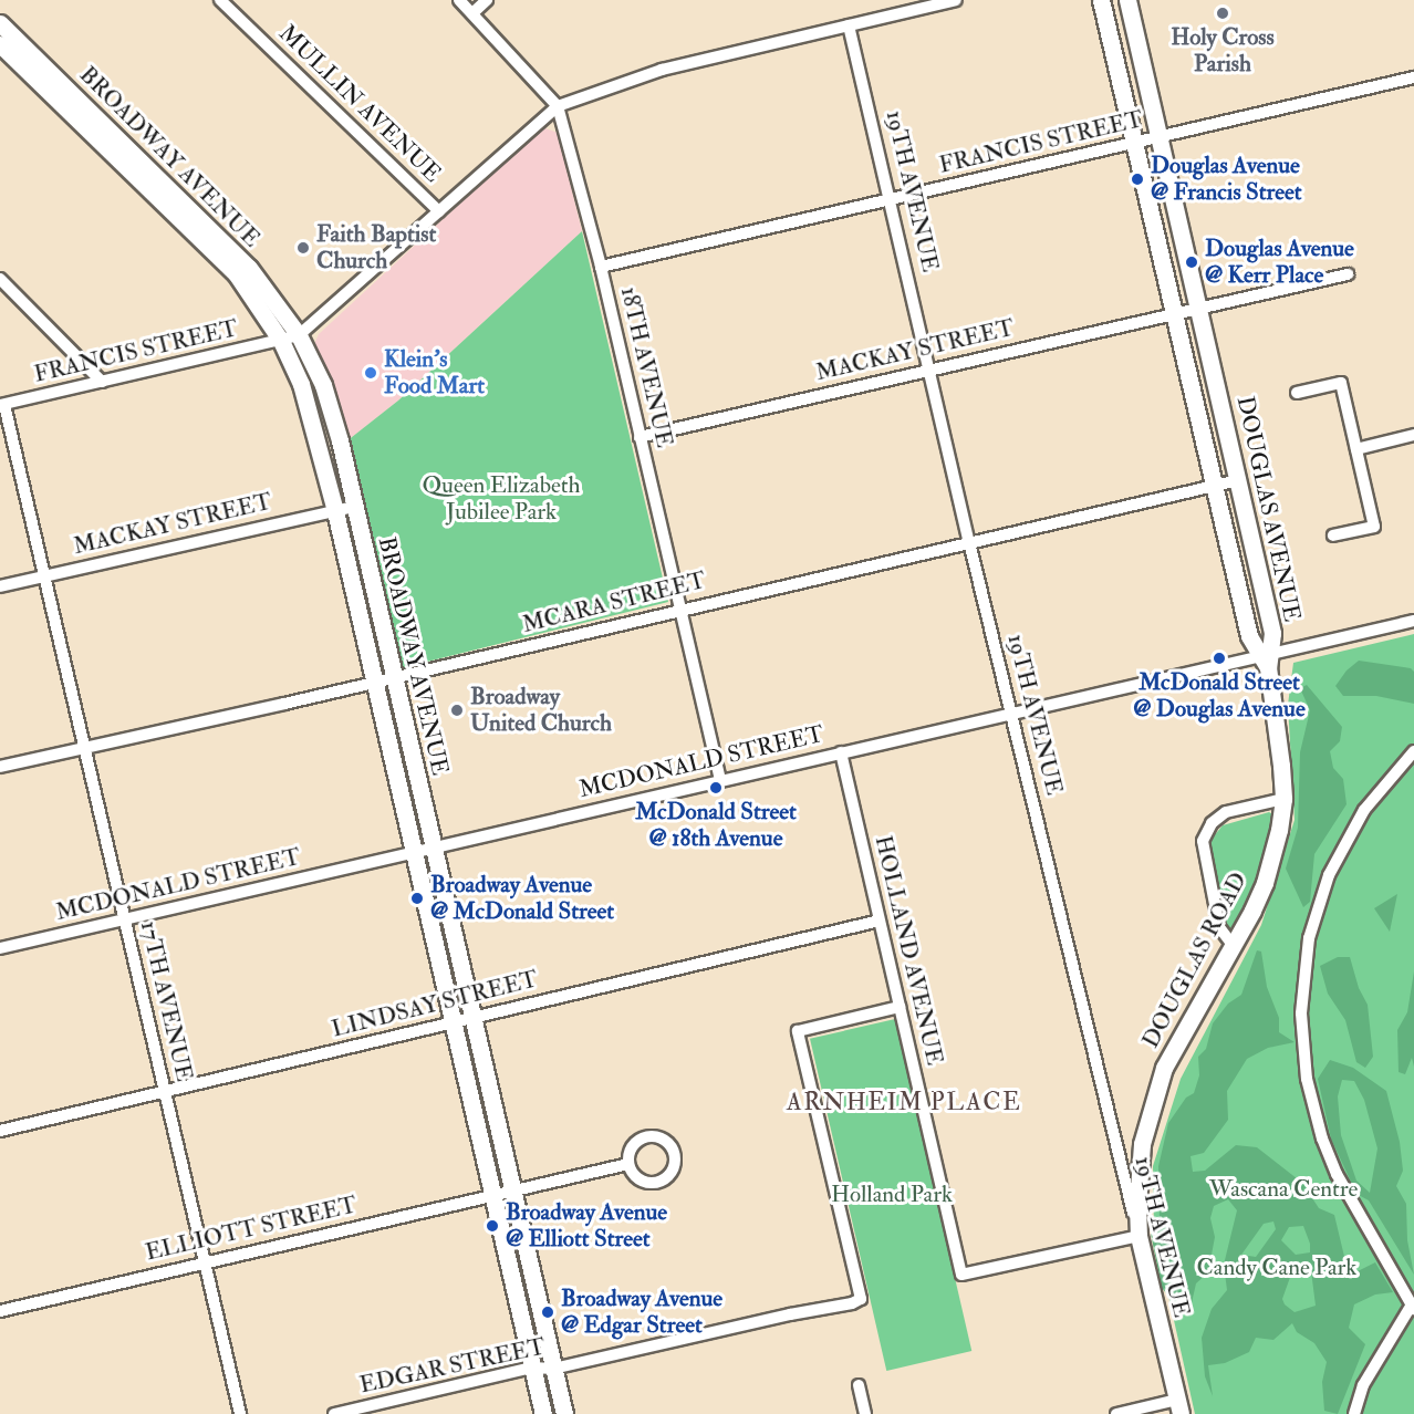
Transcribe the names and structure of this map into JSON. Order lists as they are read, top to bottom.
{
  "streets": {
    "street": [
      "MULLIN AVENUE",
      "FRANCIS STREET",
      "BROADWAY AVENUE",
      "19TH AVENUE",
      "MACKAY STREET",
      "18TH AVENUE",
      "DOUGLAS AVENUE",
      "MCARA STREET",
      "MCDONALD STREET",
      "HOLLAND AVENUE",
      "DOUGLAS ROAD",
      "17TH AVENUE",
      "LINDSAY STREET",
      "ELLIOTT STREET",
      "EDGAR STREET"
    ]
  },
  "crossings": [
    ["FRANCIS STREET", "BROADWAY AVENUE"],
    ["FRANCIS STREET", "19TH AVENUE"],
    ["FRANCIS STREET", "18TH AVENUE"],
    ["FRANCIS STREET", "DOUGLAS AVENUE"],
    ["FRANCIS STREET", "17TH AVENUE"],
    ["BROADWAY AVENUE", "MACKAY STREET"],
    ["BROADWAY AVENUE", "MCARA STREET"],
    ["BROADWAY AVENUE", "MCDONALD STREET"],
    ["BROADWAY AVENUE", "LINDSAY STREET"],
    ["BROADWAY AVENUE", "ELLIOTT STREET"],
    ["BROADWAY AVENUE", "EDGAR STREET"],
    ["19TH AVENUE", "MACKAY STREET"],
    ["19TH AVENUE", "MCARA STREET"],
    ["19TH AVENUE", "MCDONALD STREET"],
    ["19TH AVENUE", "HOLLAND AVENUE"],
    ["19TH AVENUE", "DOUGLAS ROAD"],
    ["MACKAY STREET", "18TH AVENUE"],
    ["MACKAY STREET", "DOUGLAS AVENUE"],
    ["MACKAY STREET", "17TH AVENUE"],
    ["18TH AVENUE", "MCARA STREET"],
    ["18TH AVENUE", "MCDONALD STREET"],
    ["DOUGLAS AVENUE", "MCARA STREET"],
    ["DOUGLAS AVENUE", "MCDONALD STREET"],
    ["DOUGLAS AVENUE", "DOUGLAS ROAD"],
    ["MCARA STREET", "17TH AVENUE"],
    ["MCDONALD STREET", "HOLLAND AVENUE"],
    ["MCDONALD STREET", "DOUGLAS ROAD"],
    ["MCDONALD STREET", "17TH AVENUE"],
    ["HOLLAND AVENUE", "DOUGLAS ROAD"],
    ["HOLLAND AVENUE", "LINDSAY STREET"],
    ["HOLLAND AVENUE", "EDGAR STREET"],
    ["17TH AVENUE", "LINDSAY STREET"],
    ["17TH AVENUE", "ELLIOTT STREET"]
  ],
  "districts": ["ARNHEIM PLACE"],
  "parks": [
    "Queen Elizabeth Jubilee Park",
    "Wascana Centre",
    "Holland Park",
    "Candy Cane Park"
  ],
  "places": [
    "Holy Cross Parish",
    "Douglas Avenue @ Francis Street",
    "Faith Baptist Church",
    "Douglas Avenue @ Kerr Place",
    "Klein's Food Mart",
    "McDonald Street @ Douglas Avenue",
    "Broadway United Church",
    "McDonald Street @ 18th Avenue",
    "Broadway Avenue @ McDonald Street",
    "Broadway Avenue @ Elliott Street",
    "Broadway Avenue @ Edgar Street"
  ]
}
